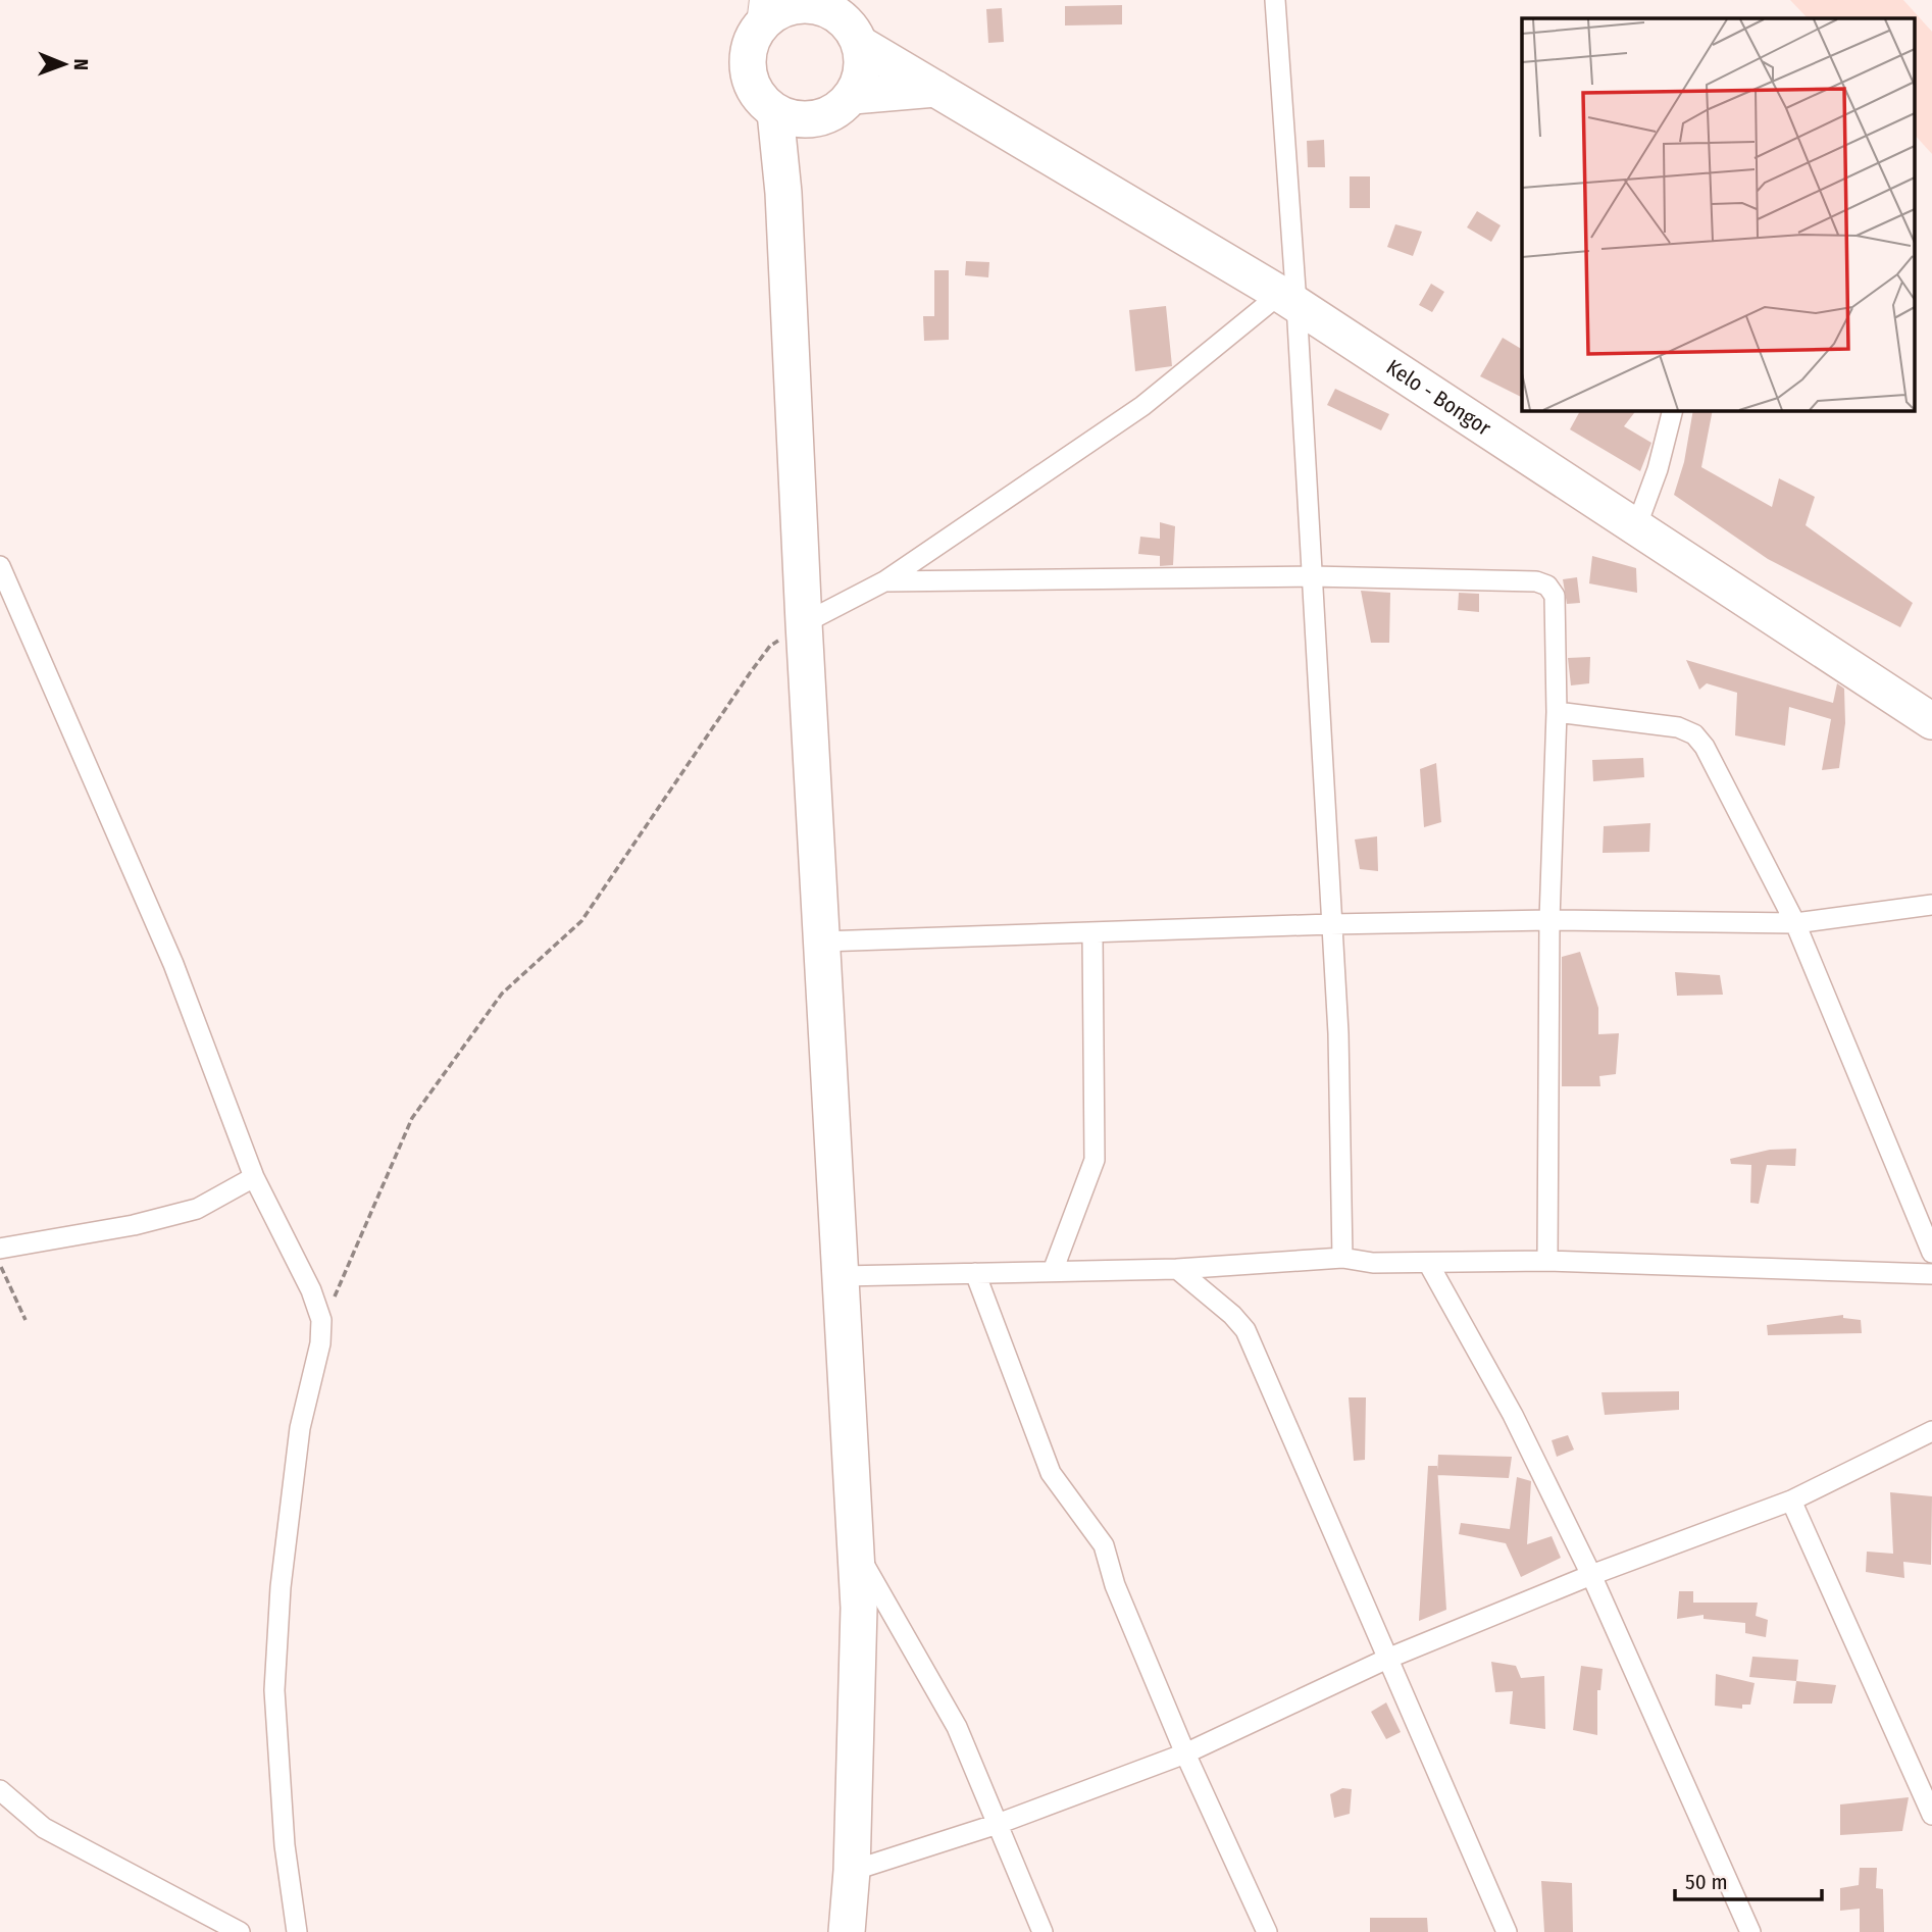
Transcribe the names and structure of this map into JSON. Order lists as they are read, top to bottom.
{
  "streets": {
    "highway": ["Kelo - Bongor"]
  },
  "scale_bar": "50 m",
  "north": "right"
}
